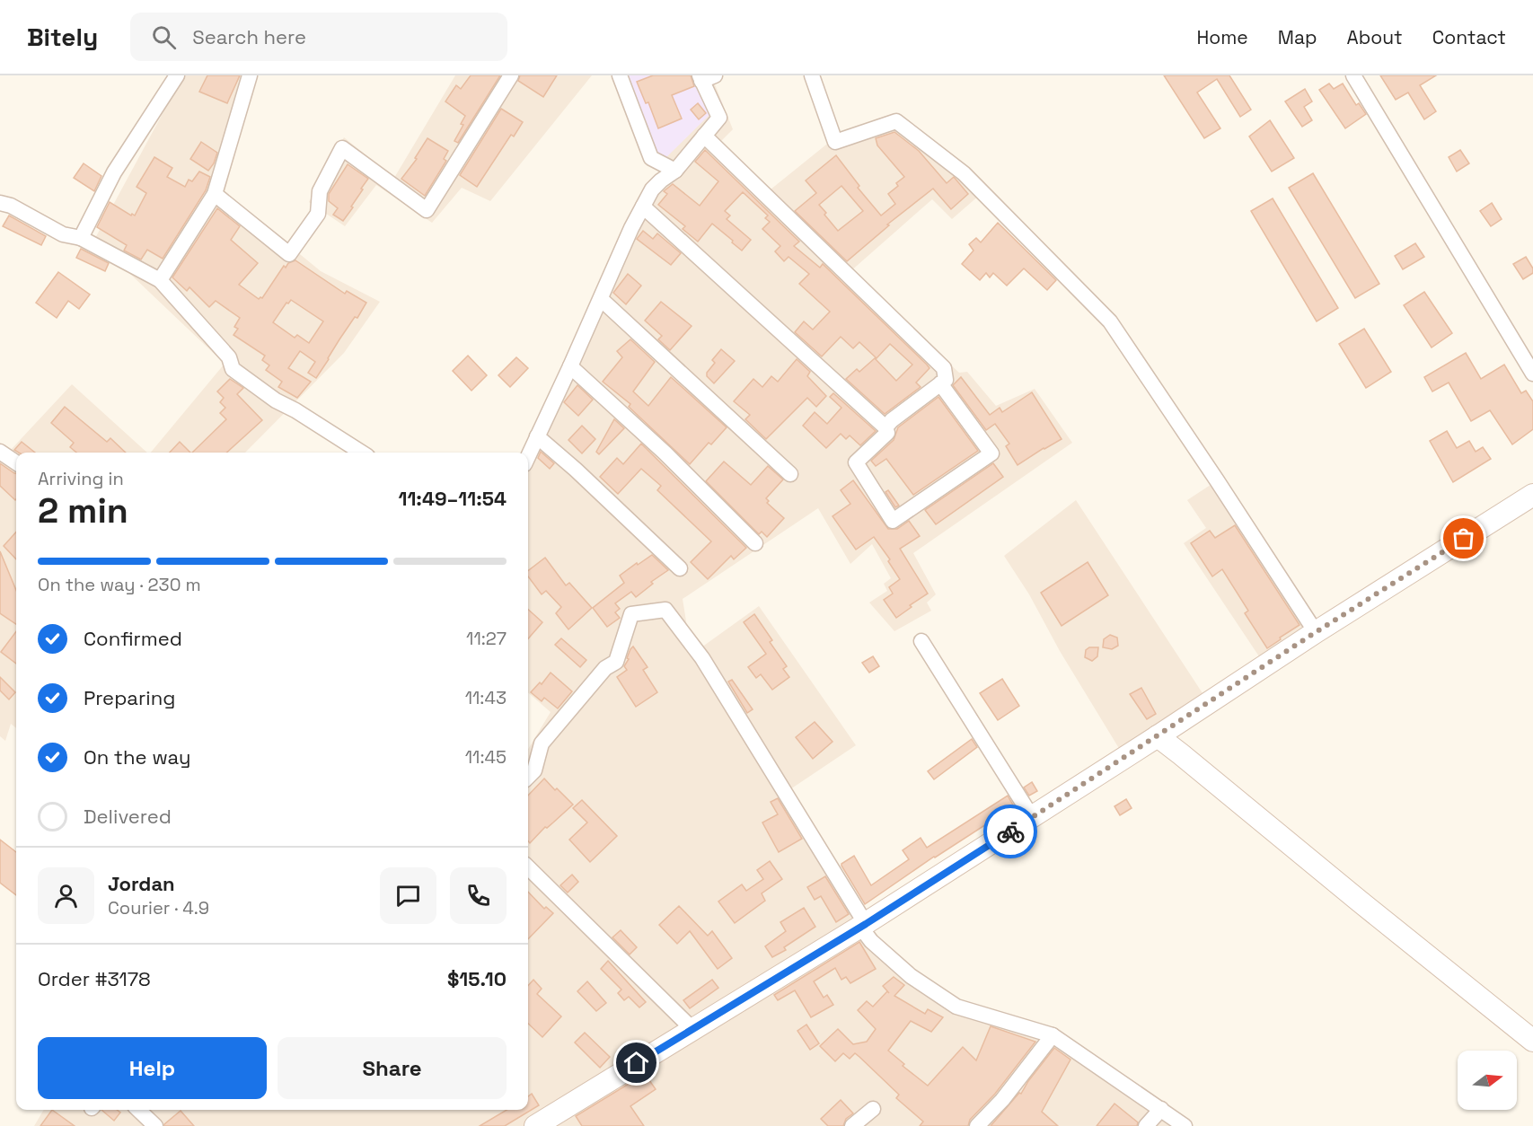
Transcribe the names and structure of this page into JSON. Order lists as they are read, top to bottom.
{
  "north": "right",
  "page": {
    "header": "Bitely",
    "search": "Search here",
    "nav": [
      "Home",
      "Map",
      "About",
      "Contact"
    ],
    "heading": ["2 min", "Arriving in", "11:49–11:54"],
    "panel": [
      "Jordan",
      "Courier · 4.9",
      "Order #3178",
      "$15.10"
    ],
    "bar": "On the way · 230 m",
    "list": [
      ["Confirmed", "11:27"],
      ["Preparing", "11:43"],
      ["On the way", "11:45"],
      "Delivered"
    ],
    "buttons": ["Help", "Share"]
  }
}
